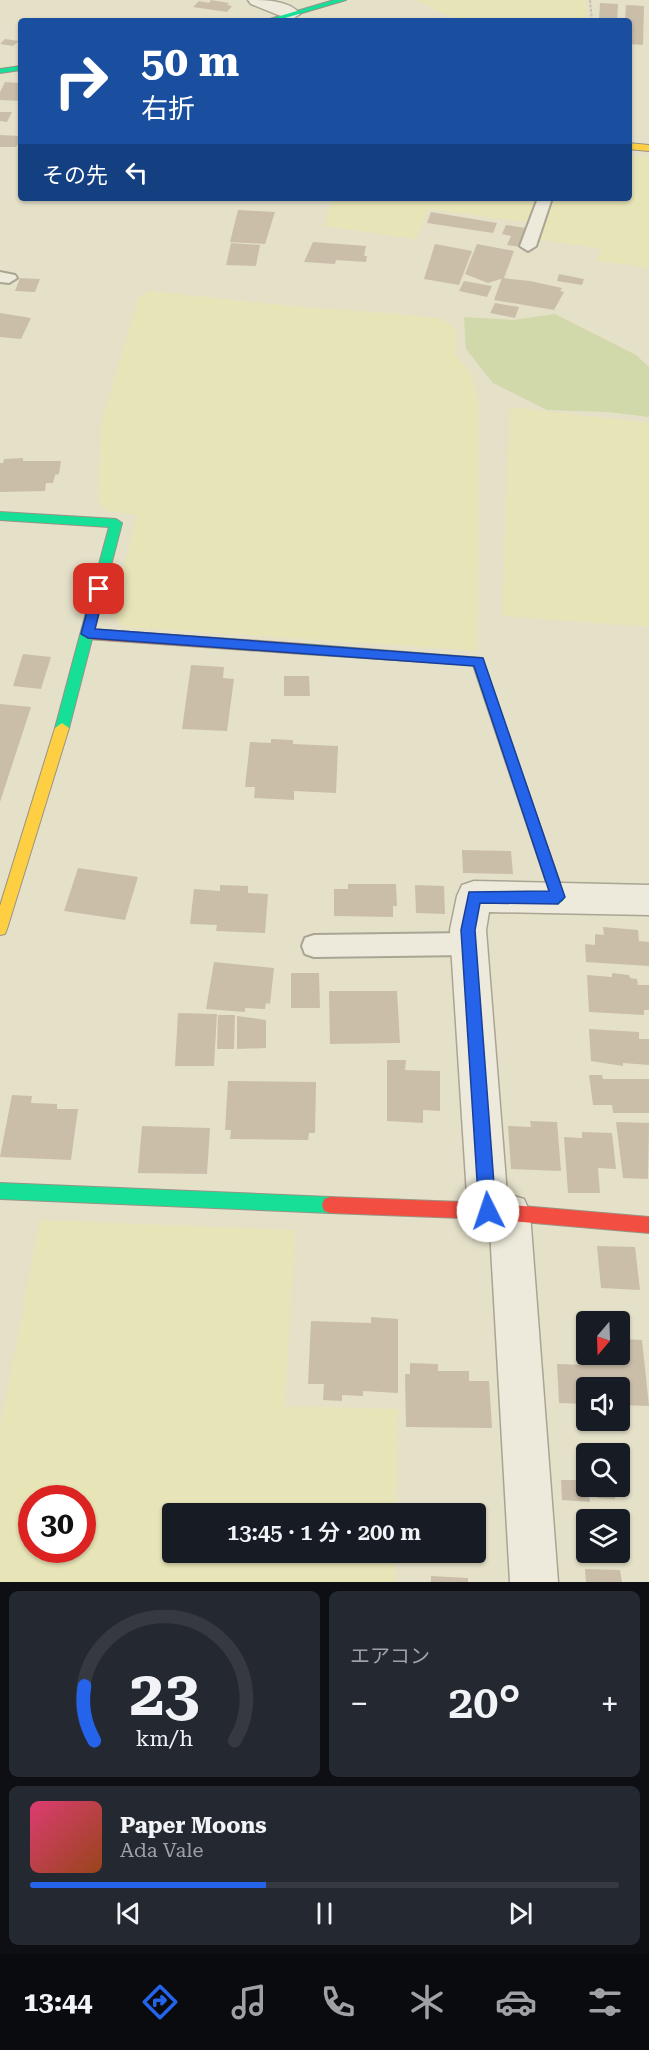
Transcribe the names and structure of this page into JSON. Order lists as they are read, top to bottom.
{
  "north": "bottom",
  "page": {
    "turn": ["50 m", "右折"],
    "then": "その先",
    "limit": "30",
    "trip": "13:45 · 1 分 · 200 m",
    "tile": "エアコン",
    "heat": ["−", "20°", "+"],
    "song": ["Paper Moons", "Ada Vale"],
    "tabs": "13:44",
    "gauge": ["23", "km/h"]
  }
}
